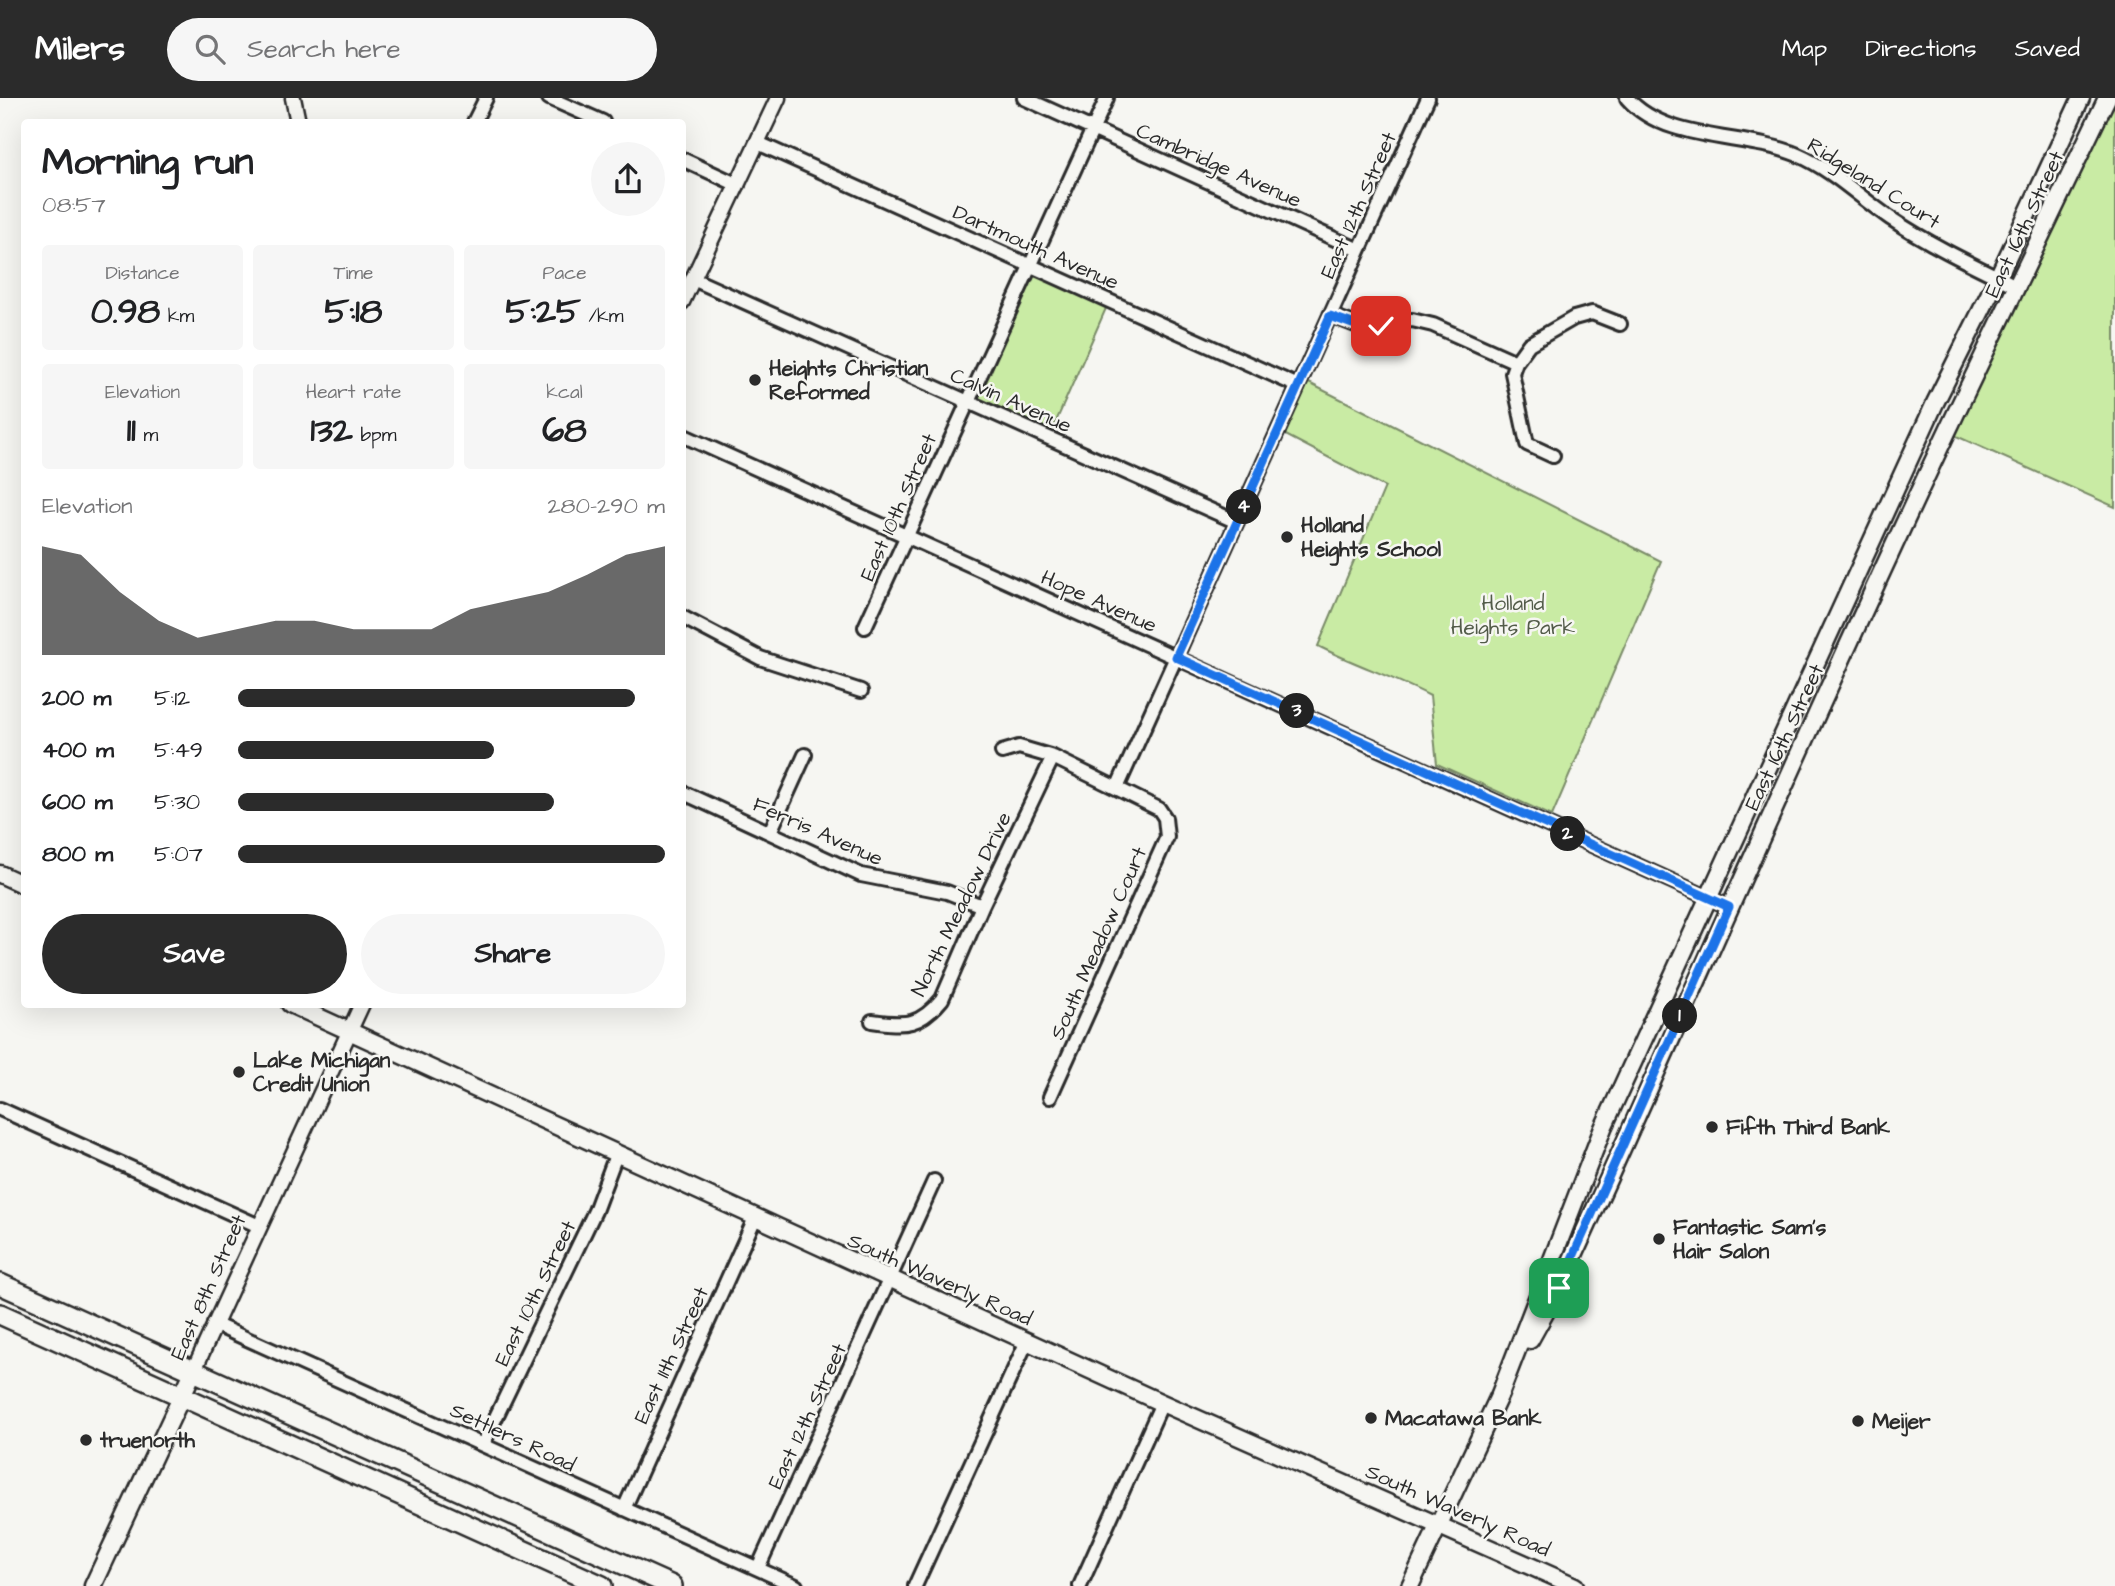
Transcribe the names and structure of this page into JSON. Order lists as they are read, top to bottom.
{
  "streets": {
    "main road": ["East 16th Street", "South Waverly Road", "East 8th Street"],
    "street": [
      "Cambridge Avenue",
      "Ridgeland Court",
      "East 12th Street",
      "Dartmouth Avenue",
      "Calvin Avenue",
      "East 10th Street",
      "Hope Avenue",
      "Ferris Avenue",
      "North Meadow Drive",
      "South Meadow Court",
      "East 11th Street",
      "Settlers Road"
    ]
  },
  "crossings": [
    ["Cambridge Avenue", "East 12th Street"],
    ["Cambridge Avenue", "East 10th Street"],
    ["Ridgeland Court", "East 16th Street"],
    ["East 12th Street", "Dartmouth Avenue"],
    ["East 12th Street", "Calvin Avenue"],
    ["East 12th Street", "Hope Avenue"],
    ["East 12th Street", "South Meadow Court"],
    ["East 12th Street", "South Waverly Road"],
    ["East 12th Street", "Settlers Road"],
    ["East 16th Street", "Hope Avenue"],
    ["East 16th Street", "South Waverly Road"],
    ["Dartmouth Avenue", "East 10th Street"],
    ["Calvin Avenue", "East 10th Street"],
    ["East 10th Street", "Hope Avenue"],
    ["East 10th Street", "South Waverly Road"],
    ["East 10th Street", "Settlers Road"],
    ["Ferris Avenue", "North Meadow Drive"],
    ["North Meadow Drive", "South Meadow Court"],
    ["South Waverly Road", "East 8th Street"],
    ["South Waverly Road", "East 11th Street"],
    ["East 8th Street", "Settlers Road"],
    ["East 11th Street", "Settlers Road"]
  ],
  "parks": ["Holland Heights Park"],
  "places": [
    "Heights Christian Reformed",
    "Holland Heights School",
    "Lake Michigan Credit Union",
    "Fifth Third Bank",
    "Fantastic Sam's Hair Salon",
    "Macatawa Bank",
    "Meijer",
    "truenorth"
  ],
  "page": {
    "header": "Milers",
    "search": "Search here",
    "nav": ["Map", "Directions", "Saved"],
    "heading": ["Morning run", "08:57"],
    "stats": [
      ["Distance", "0.98 km"],
      ["Time", "5:18"],
      ["Pace", "5:25 /km"],
      ["Elevation", "11 m"],
      ["Heart rate", "132 bpm"],
      ["kcal", "68"]
    ],
    "chart": ["Elevation", "280–290 m"],
    "pins": [
      "4",
      "3",
      "2",
      "1"
    ],
    "list": [
      {
        "name": "200 m",
        "note": "5:12"
      },
      {
        "name": "400 m",
        "note": "5:49"
      },
      {
        "name": "600 m",
        "note": "5:30"
      },
      {
        "name": "800 m",
        "note": "5:07"
      }
    ],
    "buttons": ["Save", "Share"]
  }
}
